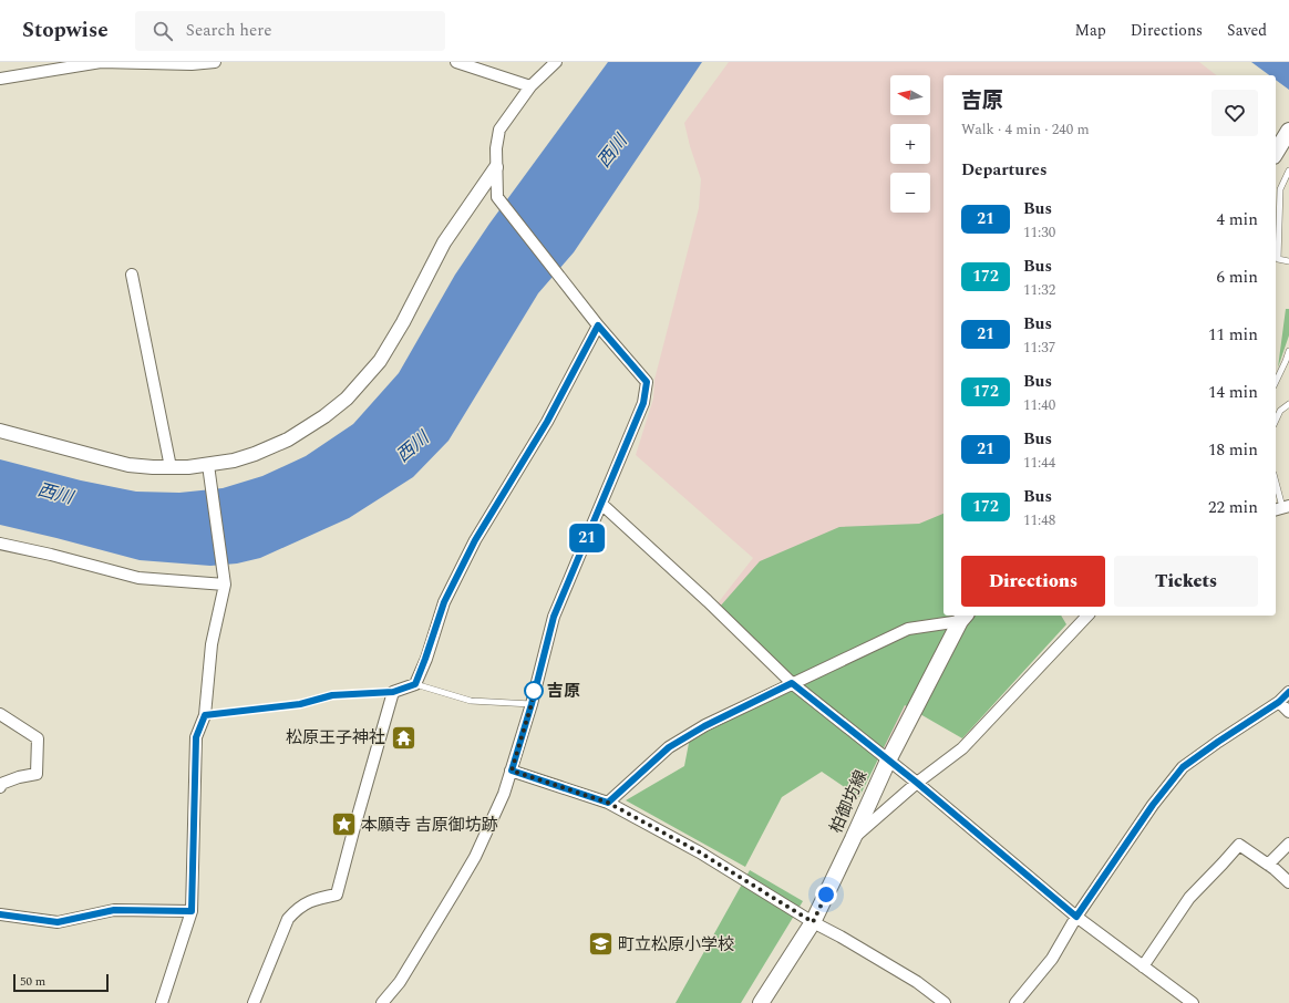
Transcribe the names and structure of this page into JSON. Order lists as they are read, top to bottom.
{
  "streets": {
    "main road": ["柏御坊線"]
  },
  "water": ["西川"],
  "places": {
    "other": ["吉原"],
    "temple": ["松原王子神社"],
    "place": ["本願寺 吉原御坊跡"],
    "school or university": ["町立松原小学校"]
  },
  "lines": ["bus line 21"],
  "scale_bar": "50 m",
  "north": "left",
  "page": {
    "header": "Stopwise",
    "search": "Search here",
    "nav": ["Map", "Directions", "Saved"],
    "on_map": "21",
    "map_buttons": ["+", "−"],
    "heading": [
      ["吉原", "Walk · 4 min · 240 m"],
      "Departures"
    ],
    "list": [
      {
        "mark": "21",
        "name": "Bus",
        "note": "11:30",
        "value": "4 min"
      },
      {
        "mark": "172",
        "name": "Bus",
        "note": "11:32",
        "value": "6 min"
      },
      {
        "mark": "21",
        "name": "Bus",
        "note": "11:37",
        "value": "11 min"
      },
      {
        "mark": "172",
        "name": "Bus",
        "note": "11:40",
        "value": "14 min"
      },
      {
        "mark": "21",
        "name": "Bus",
        "note": "11:44",
        "value": "18 min"
      },
      {
        "mark": "172",
        "name": "Bus",
        "note": "11:48",
        "value": "22 min"
      }
    ],
    "buttons": ["Directions", "Tickets"],
    "scale": "50 m"
  }
}
